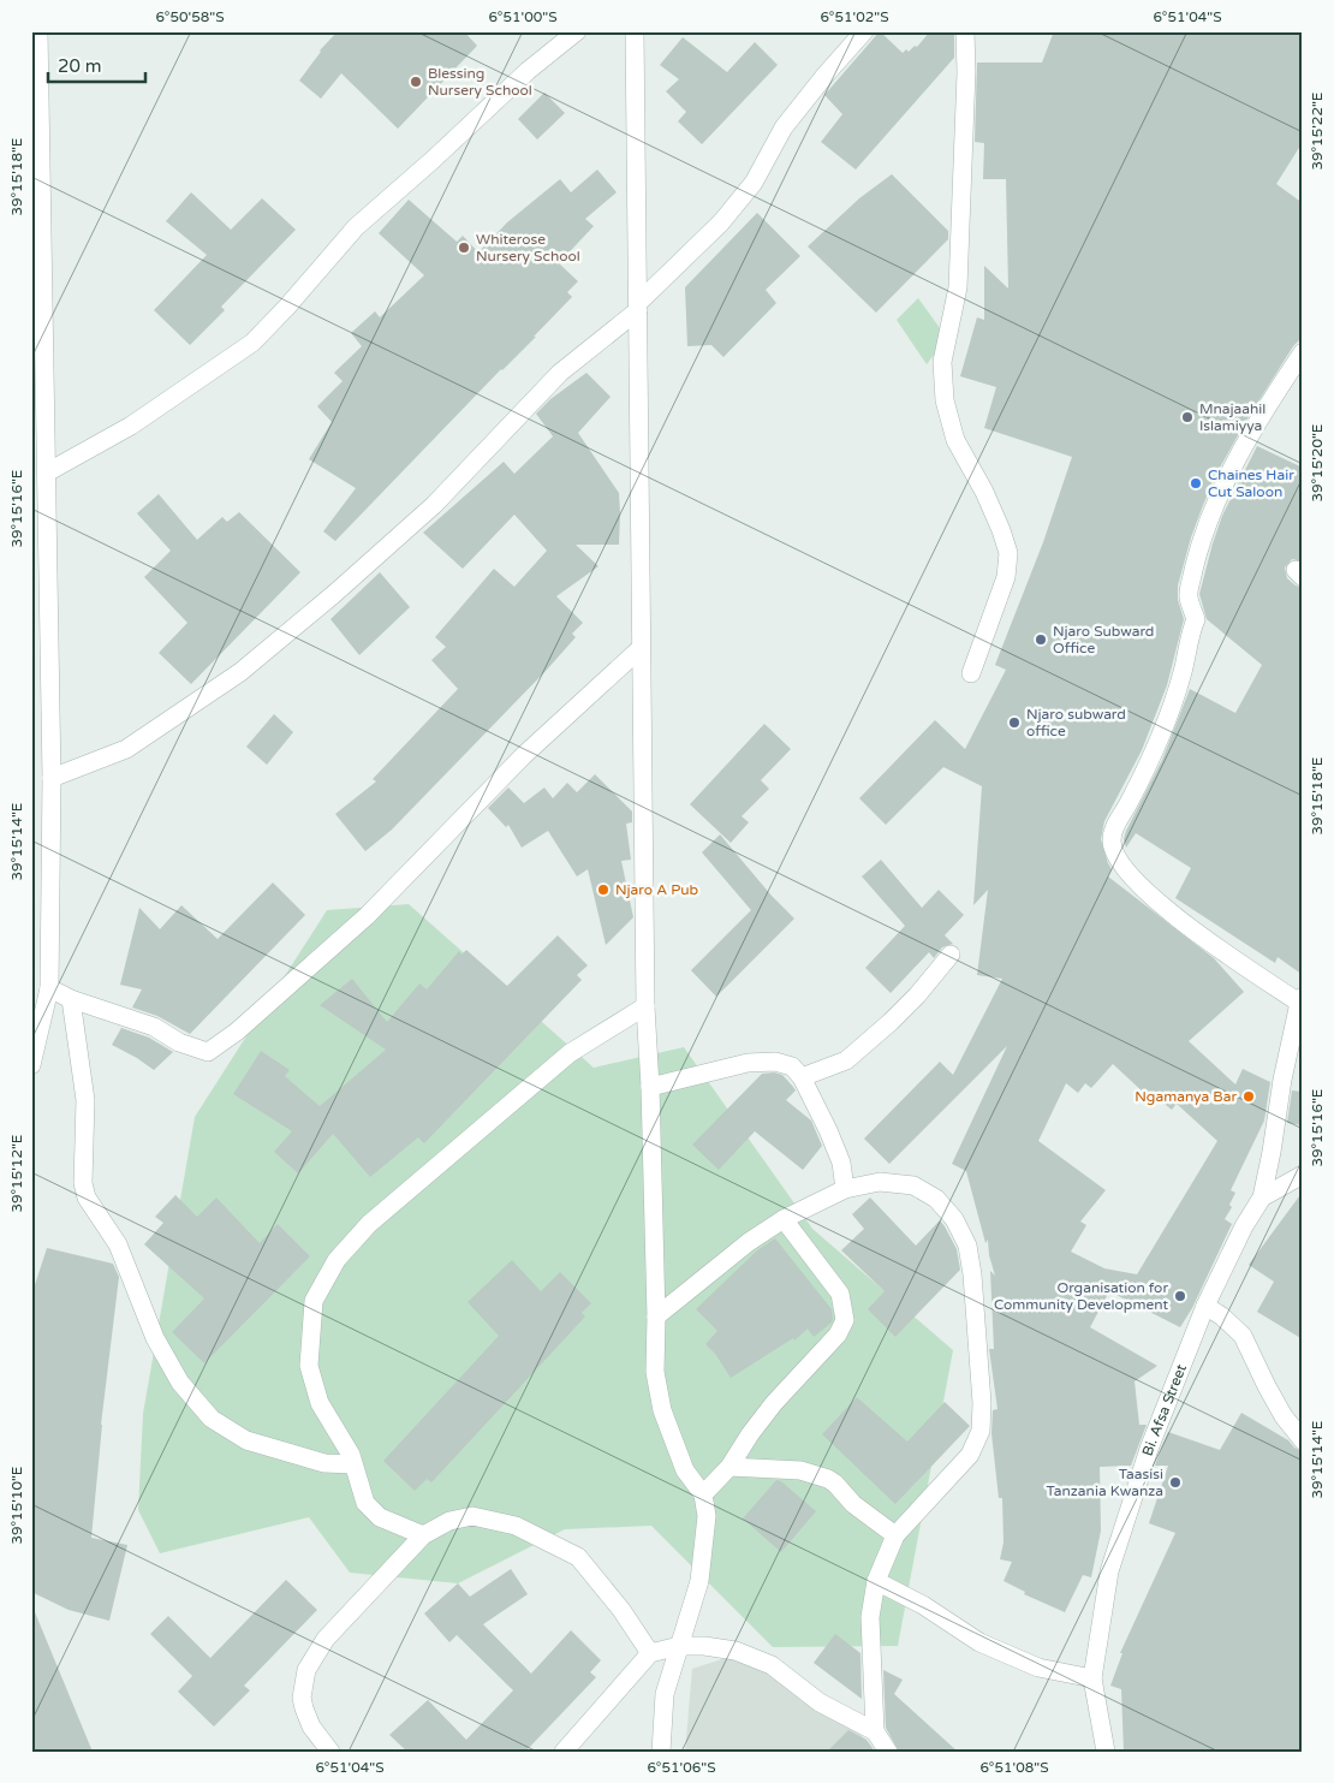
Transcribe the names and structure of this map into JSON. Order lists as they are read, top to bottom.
{
  "streets": {
    "street": ["Bi. Afsa Street"]
  },
  "places": [
    "Blessing Nursery School",
    "Whiterose Nursery School",
    "Mnajaahil Islamiyya",
    "Chaines Hair Cut Saloon",
    "Njaro Subward Office",
    "Njaro subward office",
    "Njaro A Pub",
    "Ngamanya Bar",
    "Organisation for Community Development",
    "Taasisi Tanzania Kwanza"
  ],
  "scale_bar": "20 m",
  "coordinates": [
    "6°50'58\"S",
    "6°51'00\"S",
    "6°51'02\"S",
    "6°51'04\"S",
    "39°15'22\"E",
    "39°15'18\"E",
    "39°15'20\"E",
    "39°15'16\"E",
    "39°15'14\"E",
    "39°15'12\"E",
    "39°15'10\"E",
    "6°51'06\"S",
    "6°51'08\"S"
  ]
}
